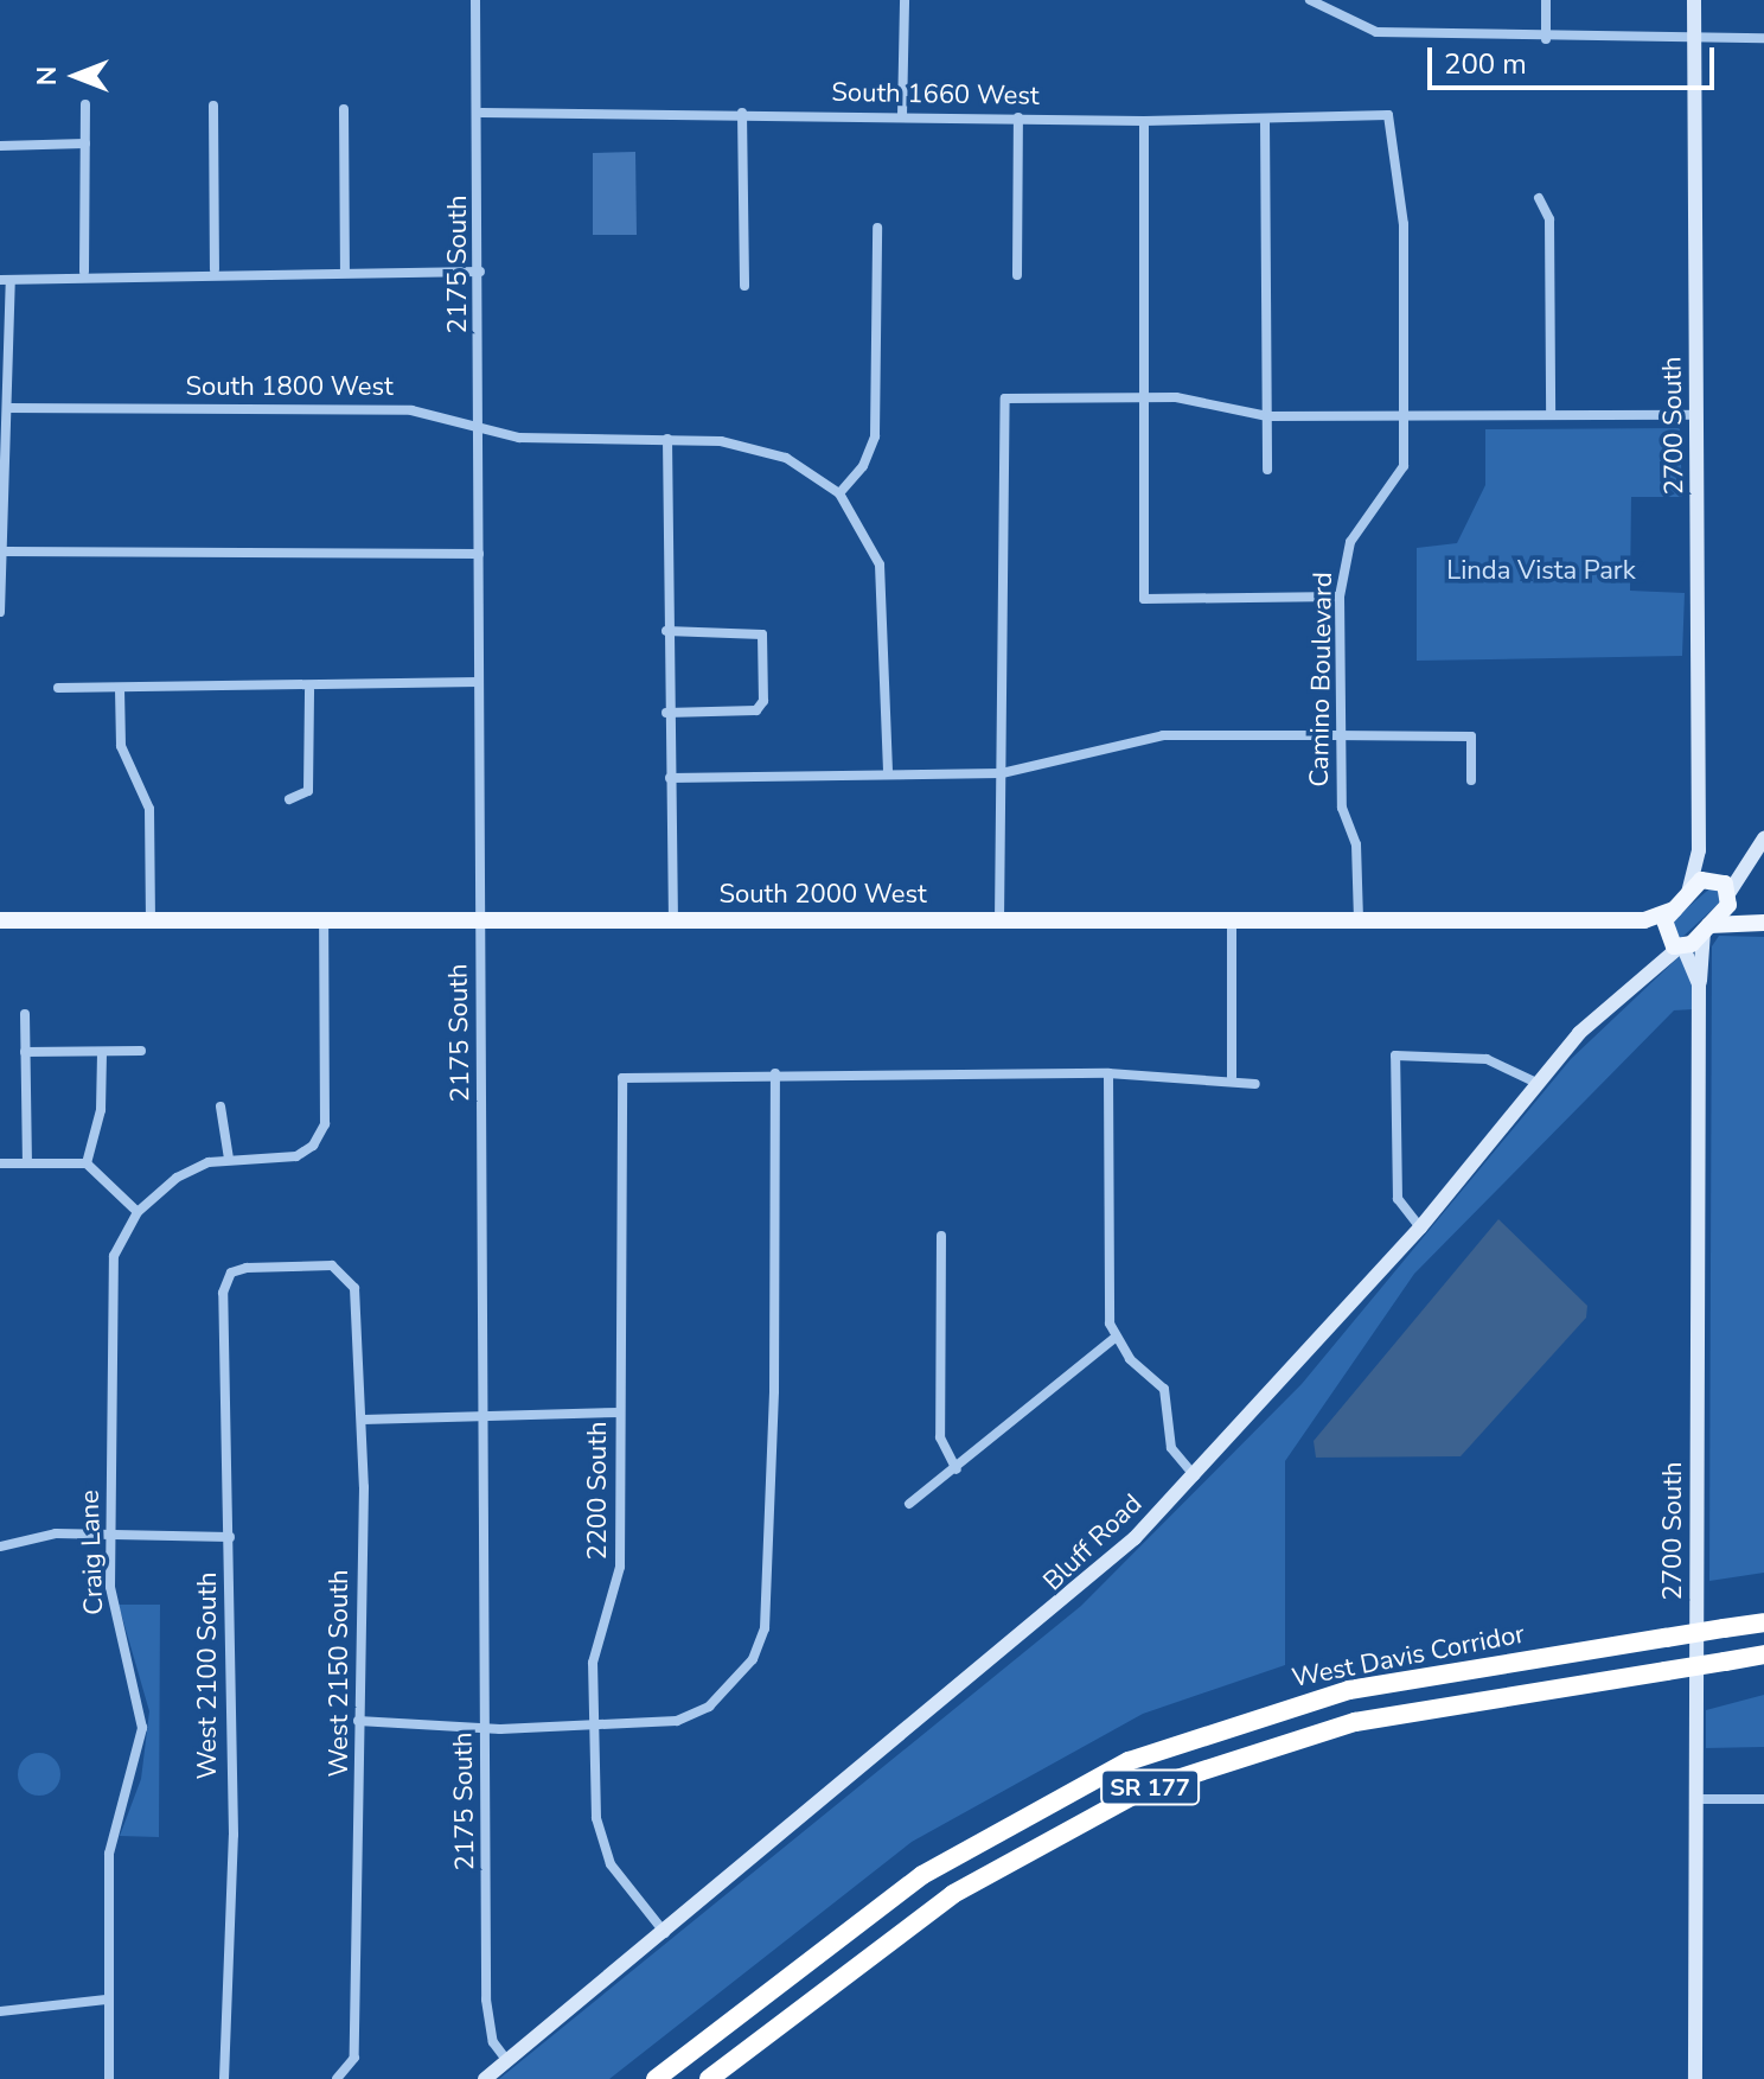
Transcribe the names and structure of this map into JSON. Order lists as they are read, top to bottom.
{
  "streets": {
    "highway": ["West Davis Corridor", "SR 177"],
    "main road": ["South 2000 West"],
    "street": [
      "South 1660 West",
      "2175 South",
      "South 1800 West",
      "2700 South",
      "Camino Boulevard",
      "2200 South",
      "Bluff Road",
      "Craig Lane",
      "West 2150 South",
      "West 2100 South"
    ]
  },
  "crossings": [
    ["South 1660 West", "2175 South"],
    ["South 1660 West", "Camino Boulevard"],
    ["2175 South", "South 1800 West"],
    ["2175 South", "South 2000 West"],
    ["2175 South", "Bluff Road"],
    ["Camino Boulevard", "South 2000 West"],
    ["2200 South", "Bluff Road"],
    ["West 2150 South", "West 2100 South"]
  ],
  "parks": ["Linda Vista Park"],
  "scale_bar": "200 m",
  "north": "left"
}
